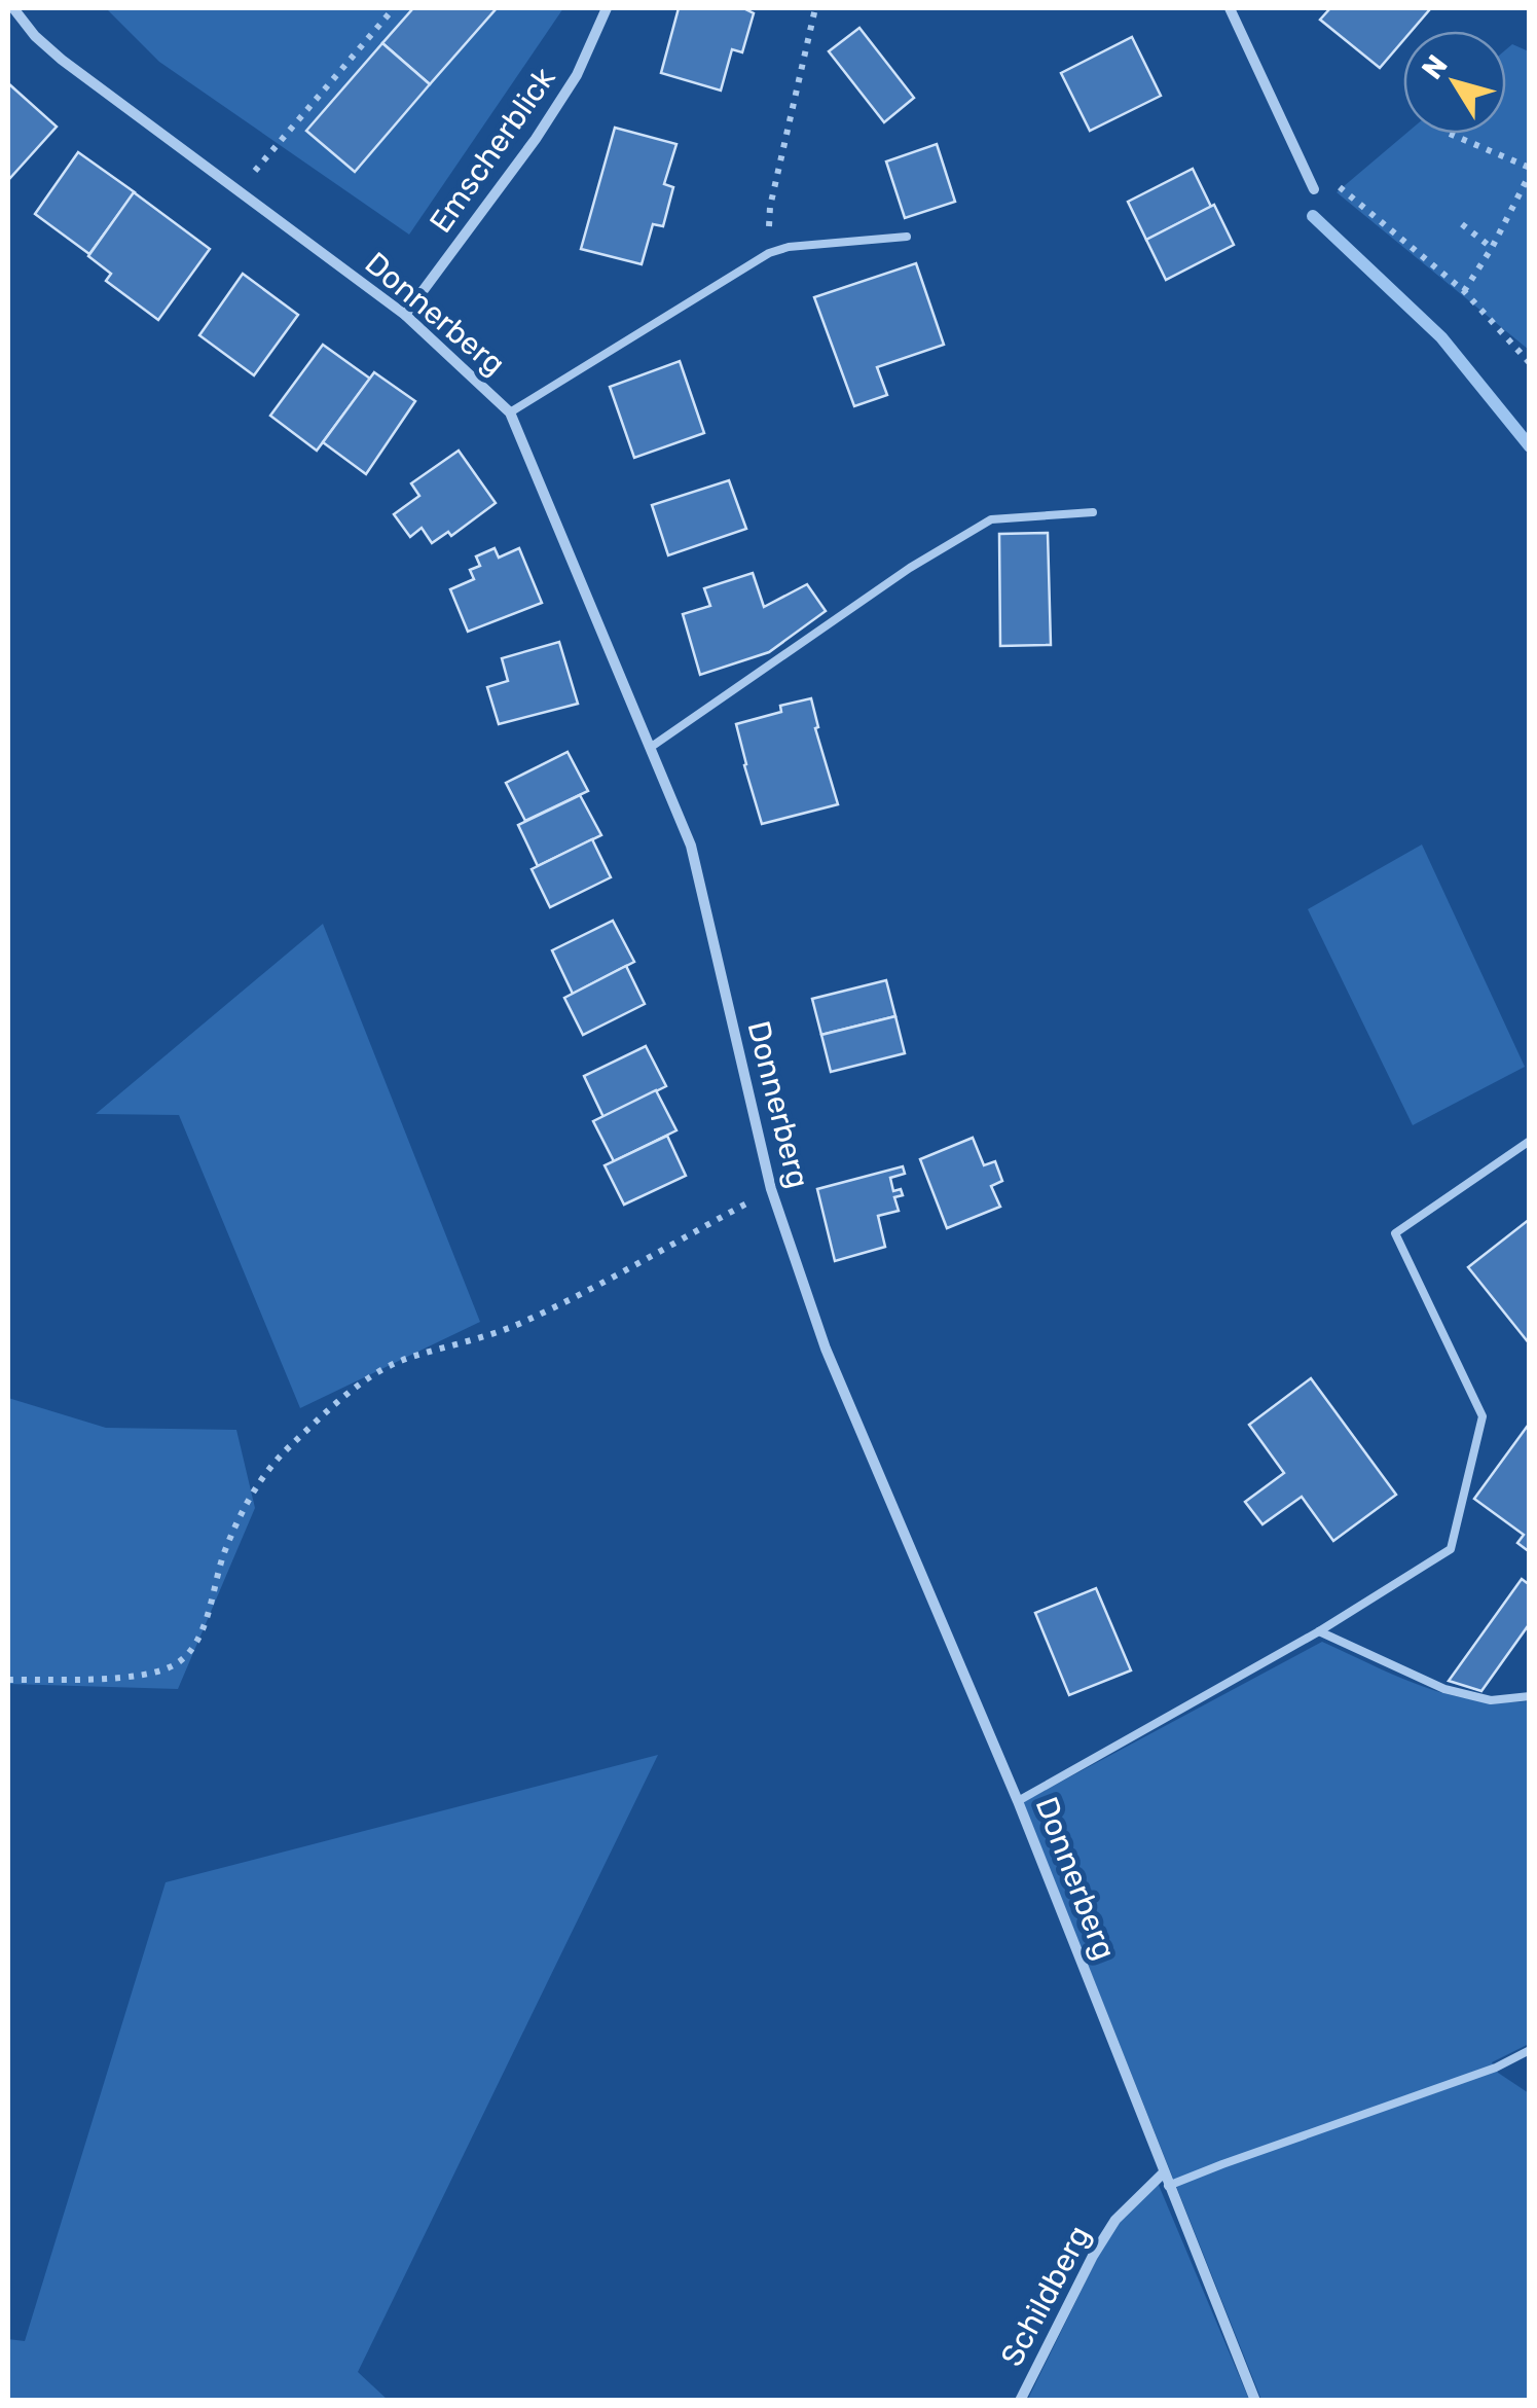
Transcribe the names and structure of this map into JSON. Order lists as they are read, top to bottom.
{
  "streets": {
    "street": ["Emscherblick", "Donnerberg", "Schildberg"]
  },
  "crossings": [
    ["Emscherblick", "Donnerberg"],
    ["Donnerberg", "Schildberg"]
  ],
  "north": "top left"
}
